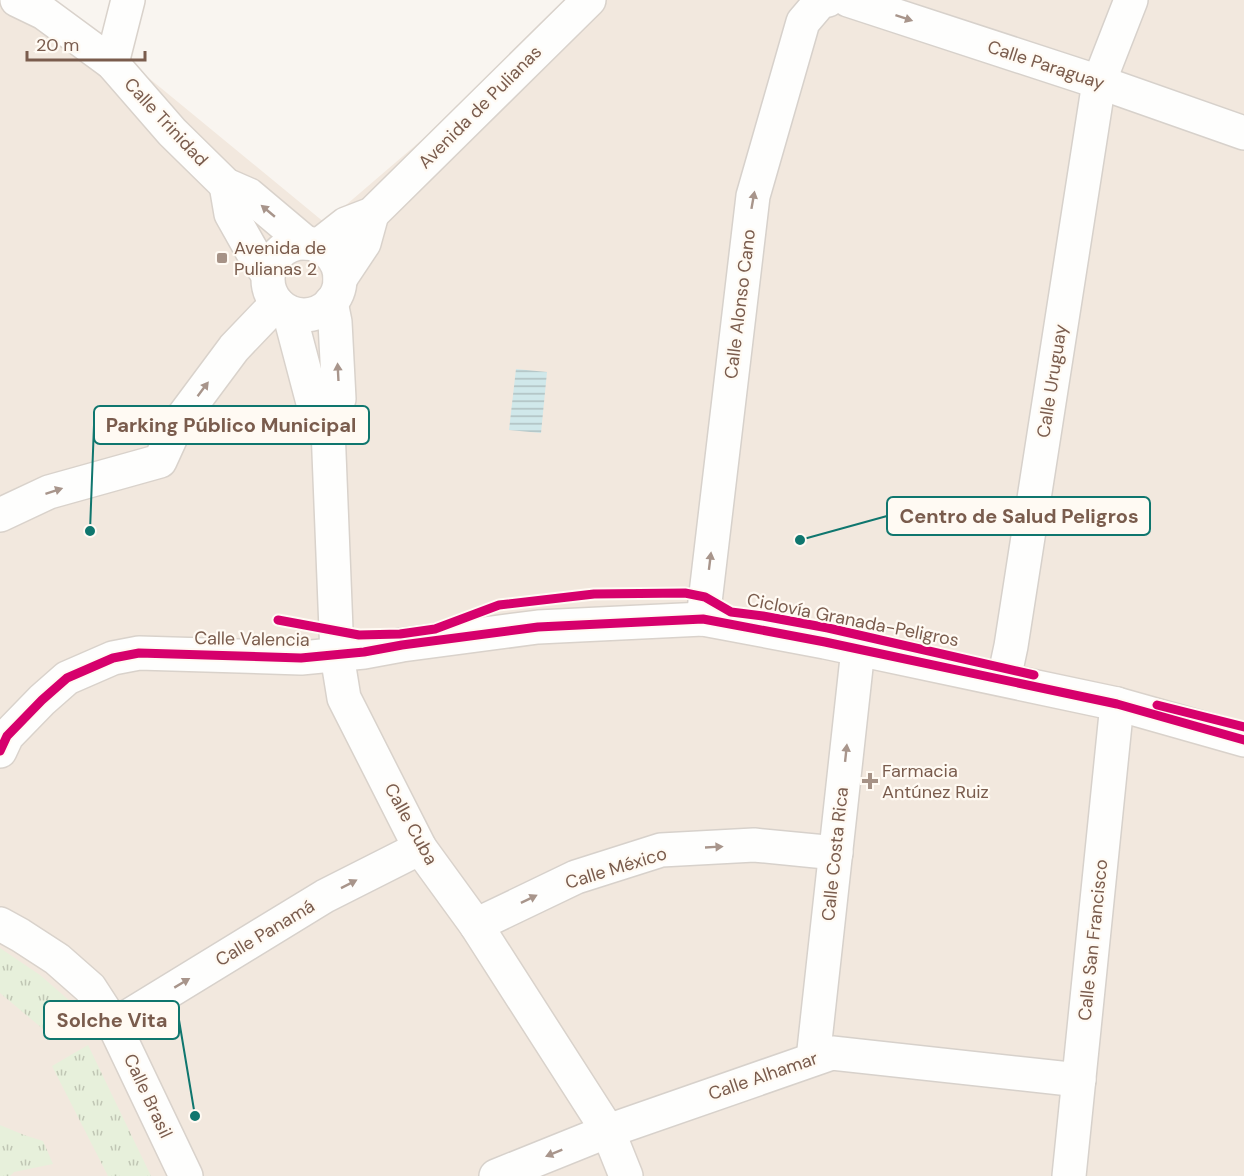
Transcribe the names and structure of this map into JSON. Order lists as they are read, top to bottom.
{
  "streets": {
    "street": [
      "Calle Paraguay",
      "Avenida de Pulianas",
      "Calle Trinidad",
      "Calle Alonso Cano",
      "Calle Uruguay",
      "Calle Valencia",
      "Calle Cuba",
      "Calle Costa Rica",
      "Calle México",
      "Calle Panamá",
      "Calle San Francisco",
      "Calle Alhamar",
      "Calle Brasil"
    ],
    "cycle path": ["Ciclovía Granada-Peligros"]
  },
  "crossings": [
    ["Calle Paraguay", "Calle Alonso Cano"],
    ["Calle Paraguay", "Calle Uruguay"],
    ["Avenida de Pulianas", "Calle Trinidad"],
    ["Avenida de Pulianas", "Calle Cuba"],
    ["Calle Trinidad", "Calle Cuba"],
    ["Calle Alonso Cano", "Calle Valencia"],
    ["Calle Uruguay", "Calle Valencia"],
    ["Calle Valencia", "Calle Cuba"],
    ["Calle Valencia", "Calle Costa Rica"],
    ["Calle Valencia", "Calle San Francisco"],
    ["Calle Cuba", "Calle México"],
    ["Calle Cuba", "Calle Panamá"],
    ["Calle Cuba", "Calle Alhamar"],
    ["Calle Costa Rica", "Calle México"],
    ["Calle Costa Rica", "Calle Alhamar"],
    ["Calle Panamá", "Calle Brasil"],
    ["Calle San Francisco", "Calle Alhamar"]
  ],
  "one_way": [
    "Calle Paraguay",
    "Calle Alonso Cano",
    "Calle Costa Rica",
    "Calle México",
    "Calle Panamá"
  ],
  "places": {
    "transit": ["Avenida de Pulianas 2"],
    "other": ["Parking Público Municipal", "Centro de Salud Peligros", "Solche Vita"],
    "health": ["Farmacia Antúnez Ruiz"]
  },
  "scale_bar": "20 m"
}
